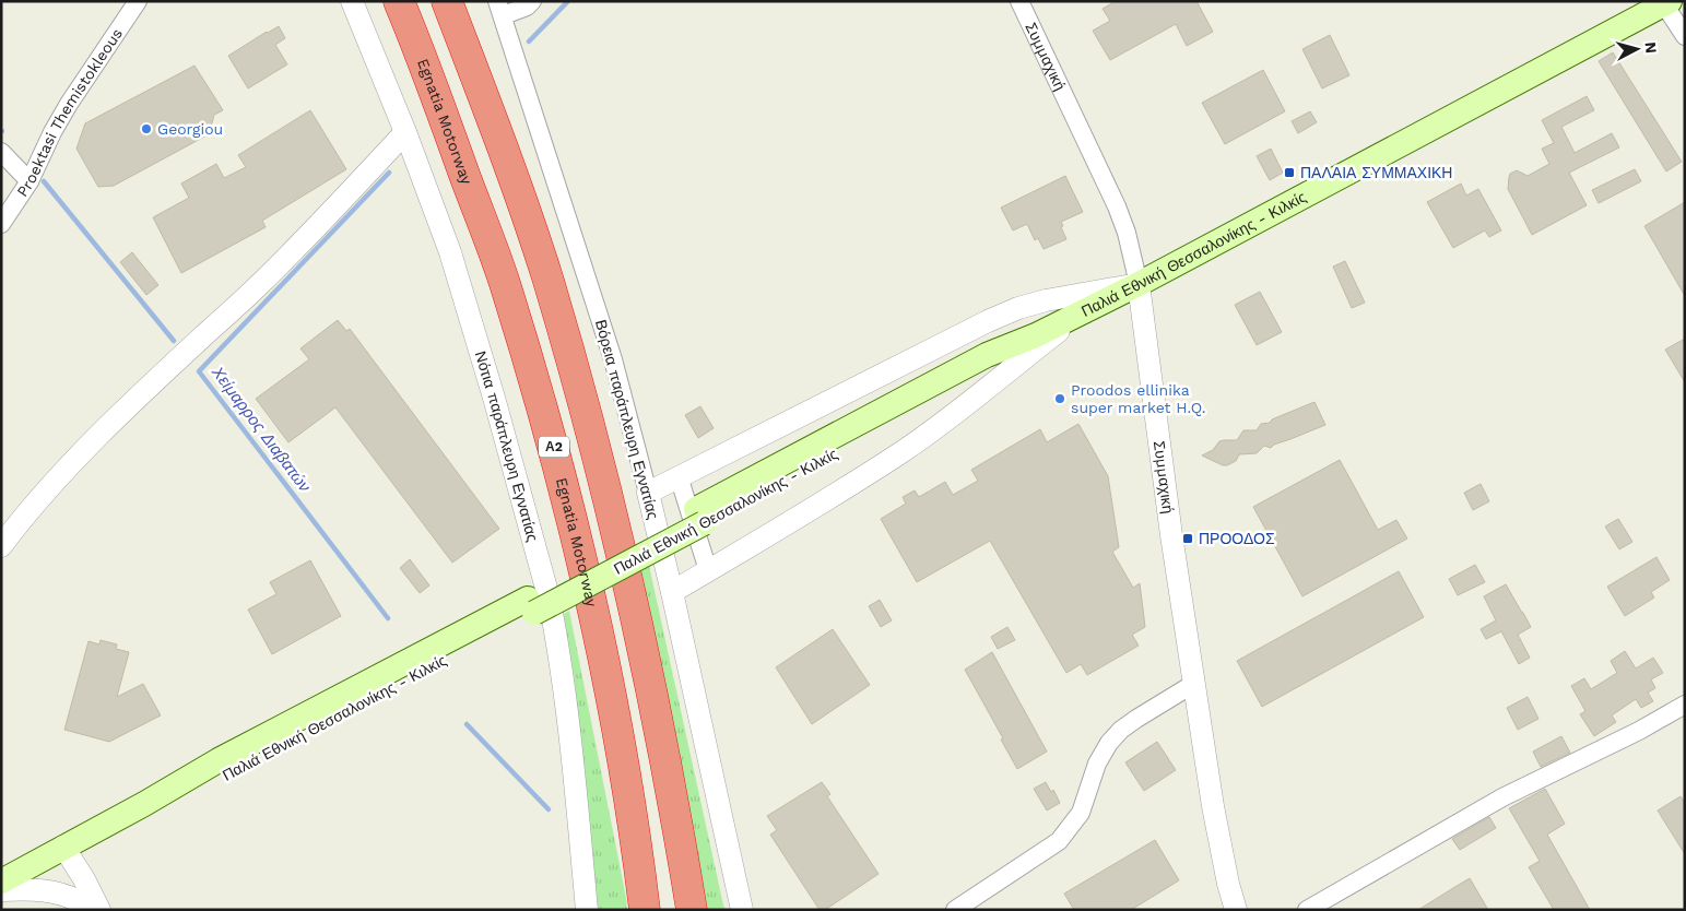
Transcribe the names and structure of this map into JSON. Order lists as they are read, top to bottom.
{
  "streets": {
    "highway": ["Egnatia Motorway", "Α2"],
    "main road": ["Παλιά Εθνική Θεσσαλονίκης - Κιλκίς"],
    "street": [
      "Συμμαχική",
      "Proektasi Themistokleous",
      "Βόρεια παράπλευρη Εγνατίας",
      "Νότια παράπλευρη Εγνατίας"
    ]
  },
  "crossings": [
    ["Συμμαχική", "Παλιά Εθνική Θεσσαλονίκης - Κιλκίς"]
  ],
  "water": ["Χείμαρρος Διαβατών"],
  "places": {
    "other": ["Georgiou", "Proodos ellinika super market H.Q."],
    "transit": ["ΠΑΛΑΙΑ ΣΥΜΜΑΧΙΚΗ", "ΠΡΟΟΔΟΣ"]
  },
  "north": "right"
}
